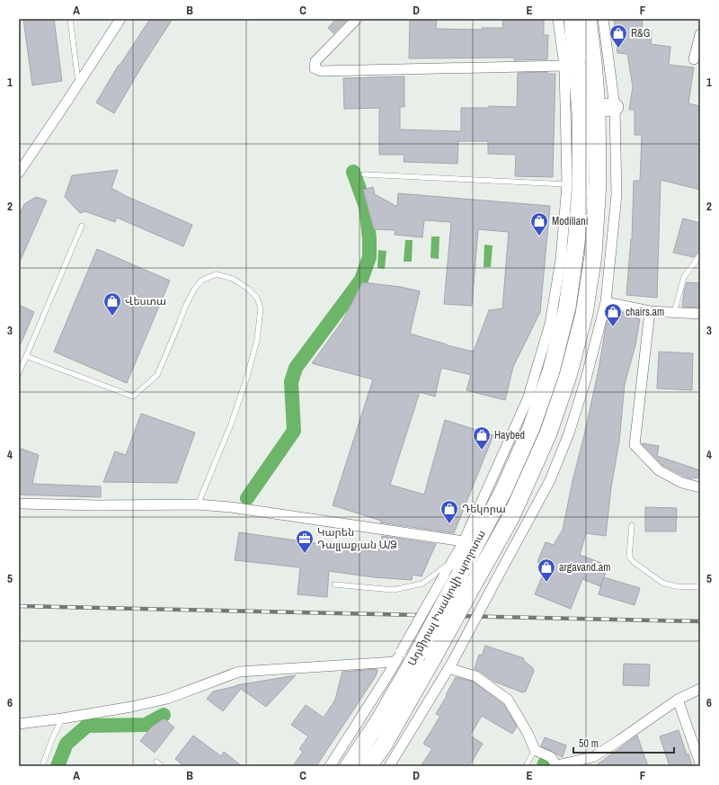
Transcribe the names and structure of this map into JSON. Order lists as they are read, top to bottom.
{
  "streets": {
    "highway": ["Ադմիրալ Իսակովի պողոտա"]
  },
  "places": {
    "shop": [
      "R&G",
      "Modiliani",
      "Վեստա",
      "chairs.am",
      "Haybed",
      "Դեկորա",
      "argavand.am"
    ],
    "office": ["Կարեն Դալլաքյան Ա/Ձ"]
  },
  "scale_bar": "50 m",
  "grid": {
    "columns": [
      "A",
      "B",
      "C",
      "D",
      "E",
      "F"
    ],
    "rows": [
      "1",
      "2",
      "3",
      "4",
      "5",
      "6"
    ]
  }
}
